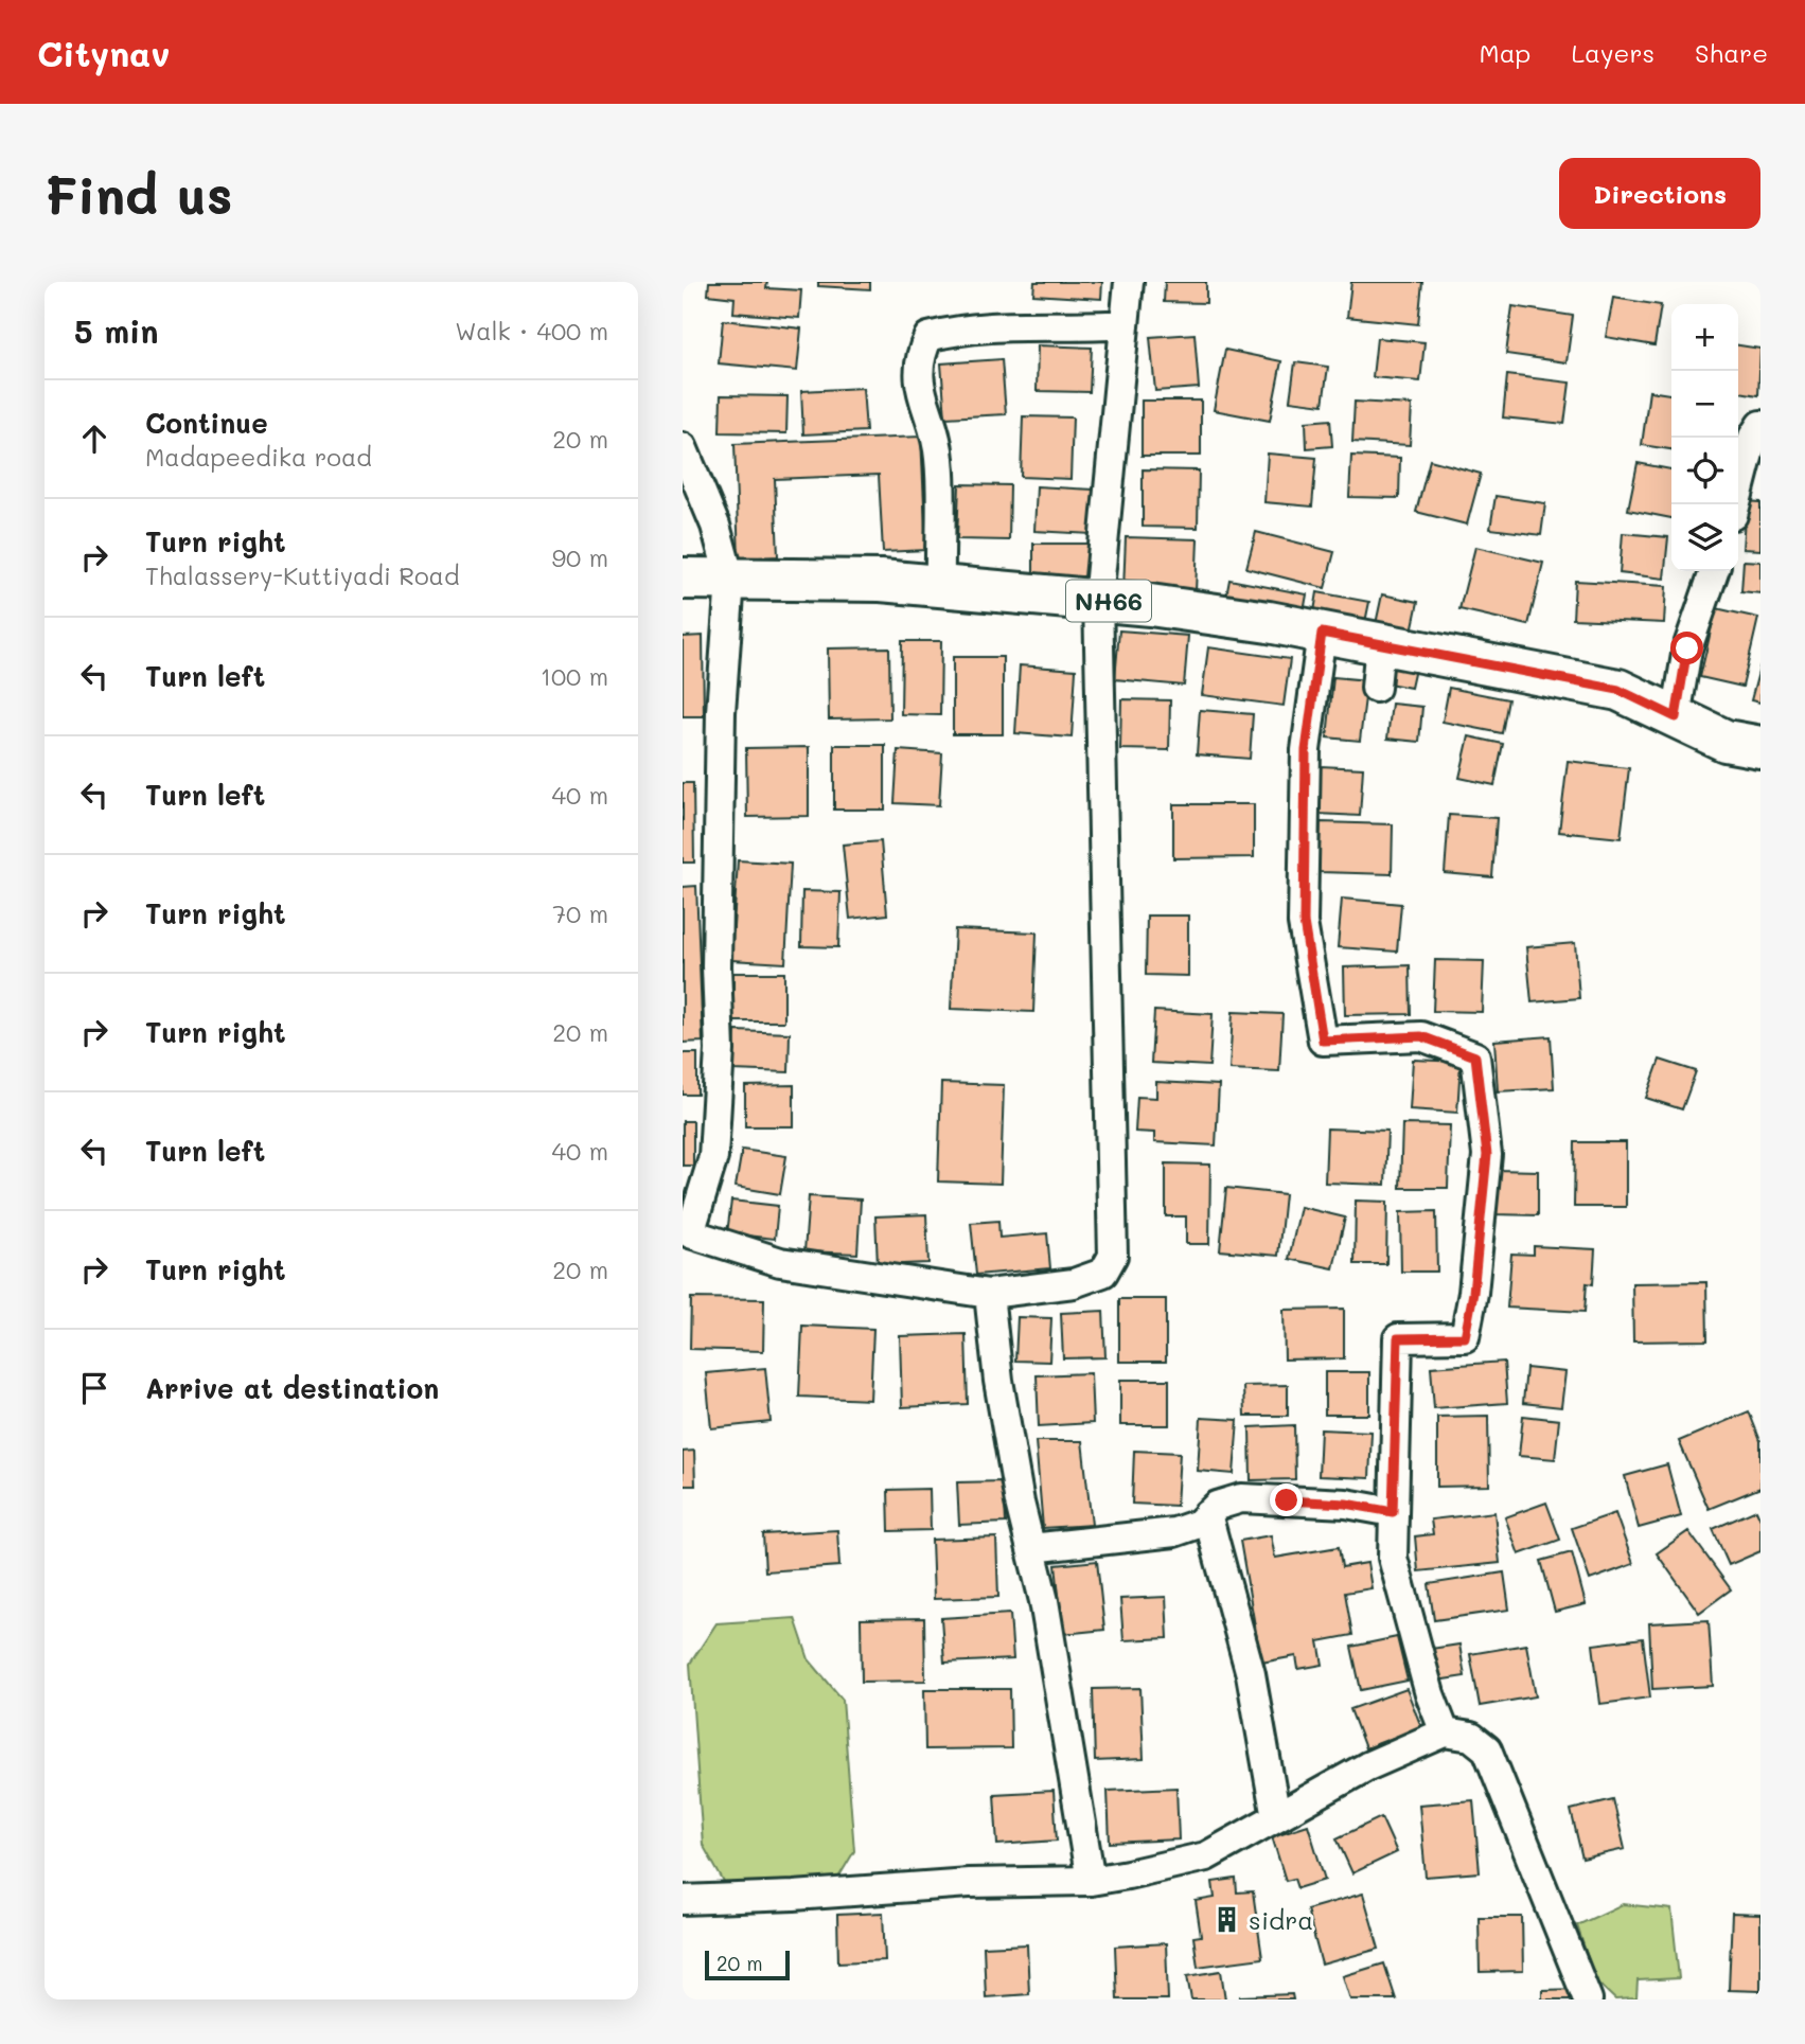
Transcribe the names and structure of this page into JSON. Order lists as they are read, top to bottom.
{
  "streets": {
    "main road": ["NH66"]
  },
  "places": {
    "building": ["sidra"]
  },
  "scale_bar": "20 m",
  "page": {
    "header": "Citynav",
    "nav": ["Map", "Layers", "Share"],
    "buttons": "Directions",
    "title": "Find us",
    "heading": ["5 min", "Walk · 400 m"],
    "map_buttons": ["+", "−"],
    "list": [
      ["Continue", "Madapeedika road", "20 m"],
      ["Turn right", "Thalassery-Kuttiyadi Road", "90 m"],
      ["Turn left", "100 m"],
      ["Turn left", "40 m"],
      ["Turn right", "70 m"],
      ["Turn right", "20 m"],
      ["Turn left", "40 m"],
      ["Turn right", "20 m"],
      "Arrive at destination"
    ],
    "scale": "20 m"
  }
}
